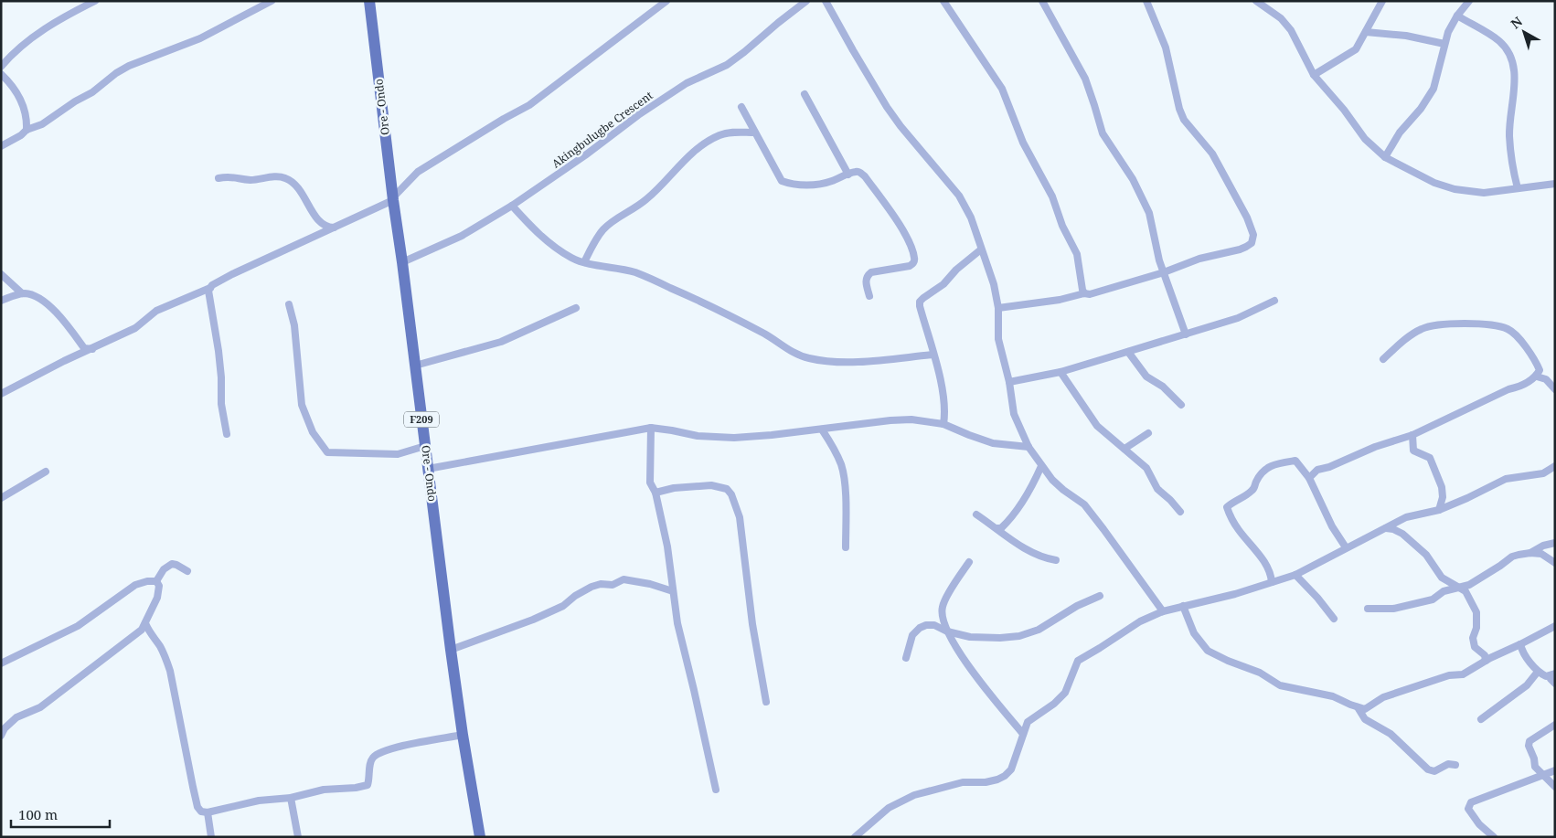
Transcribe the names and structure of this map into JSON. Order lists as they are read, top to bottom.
{
  "streets": {
    "main road": ["Ore - Ondo", "F209"],
    "street": ["Akingbulugbe Crescent"]
  },
  "crossings": [
    ["Ore - Ondo", "Akingbulugbe Crescent"]
  ],
  "scale_bar": "100 m",
  "north": "top left"
}
